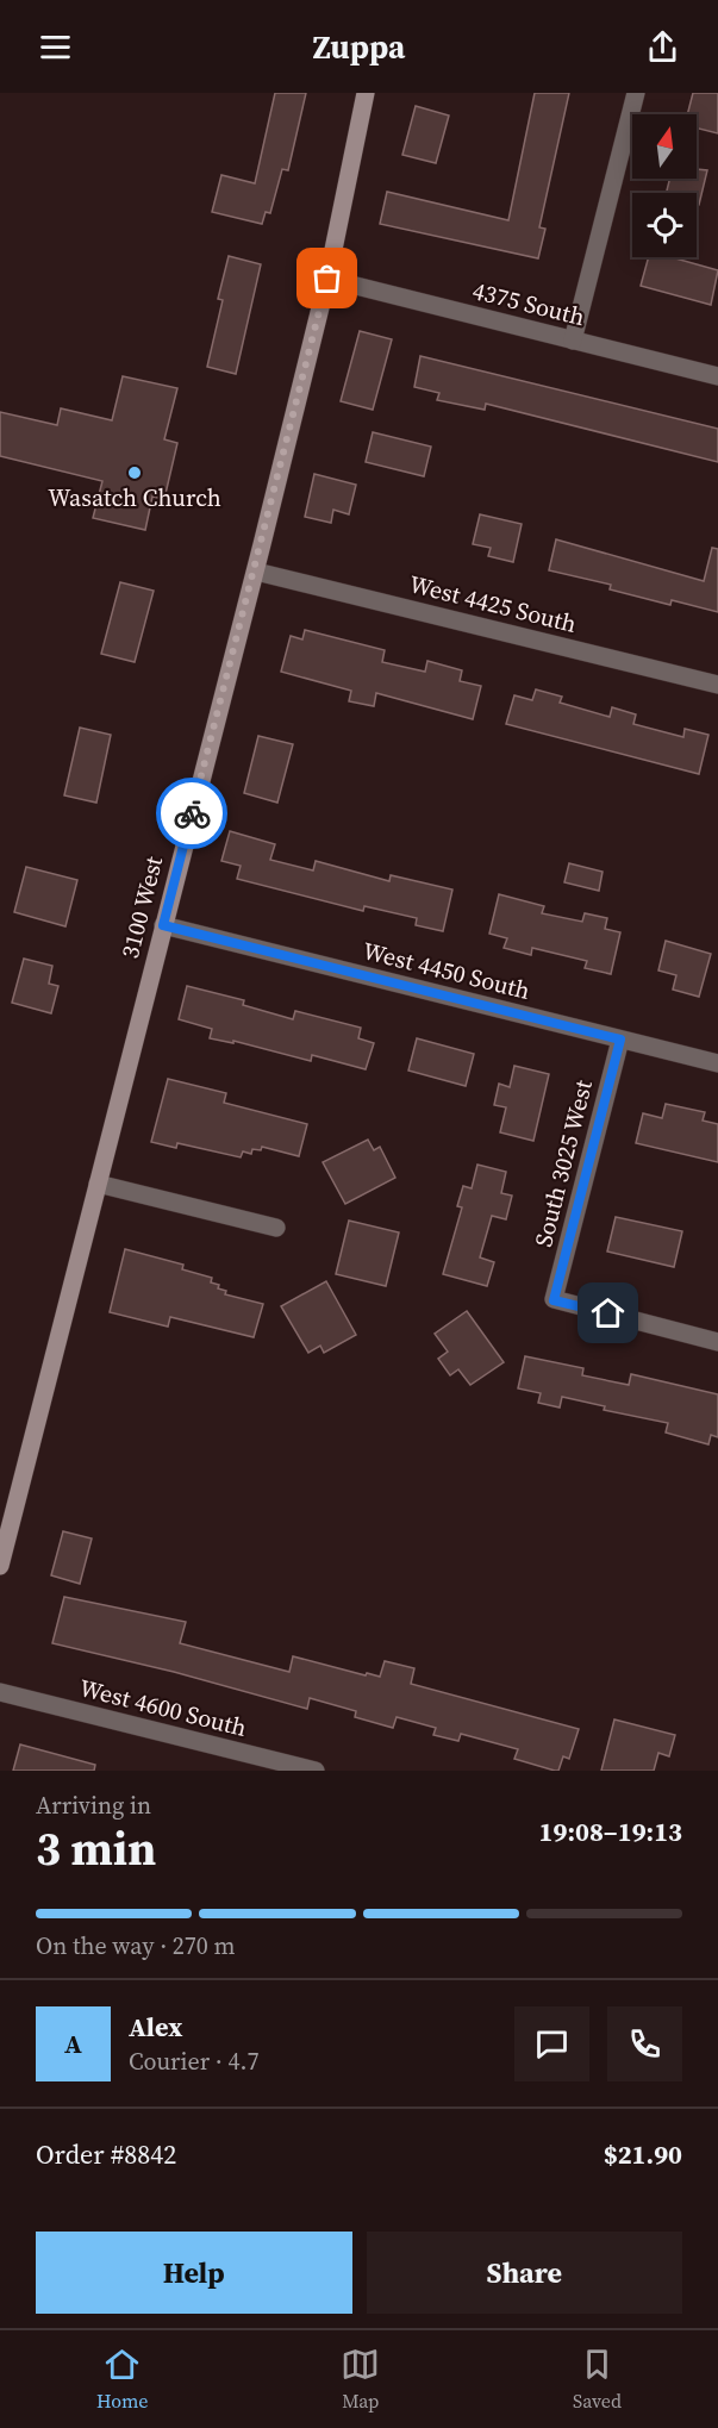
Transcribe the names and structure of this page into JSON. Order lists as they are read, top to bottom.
{
  "streets": {
    "street": [
      "4375 South",
      "West 4425 South",
      "3100 West",
      "West 4450 South",
      "South 3025 West",
      "West 4600 South"
    ]
  },
  "crossings": [
    ["4375 South", "3100 West"],
    ["West 4425 South", "3100 West"],
    ["3100 West", "West 4450 South"],
    ["West 4450 South", "South 3025 West"]
  ],
  "places": ["Wasatch Church"],
  "north": "top",
  "page": {
    "header": "Zuppa",
    "heading": ["3 min", "Arriving in", "19:08–19:13"],
    "panel": [
      "Alex",
      "Courier · 4.7",
      "Order #8842",
      "$21.90"
    ],
    "bar": "On the way · 270 m",
    "round": "A",
    "buttons": ["Help", "Share"],
    "tabs": ["Home", "Map", "Saved"]
  }
}
